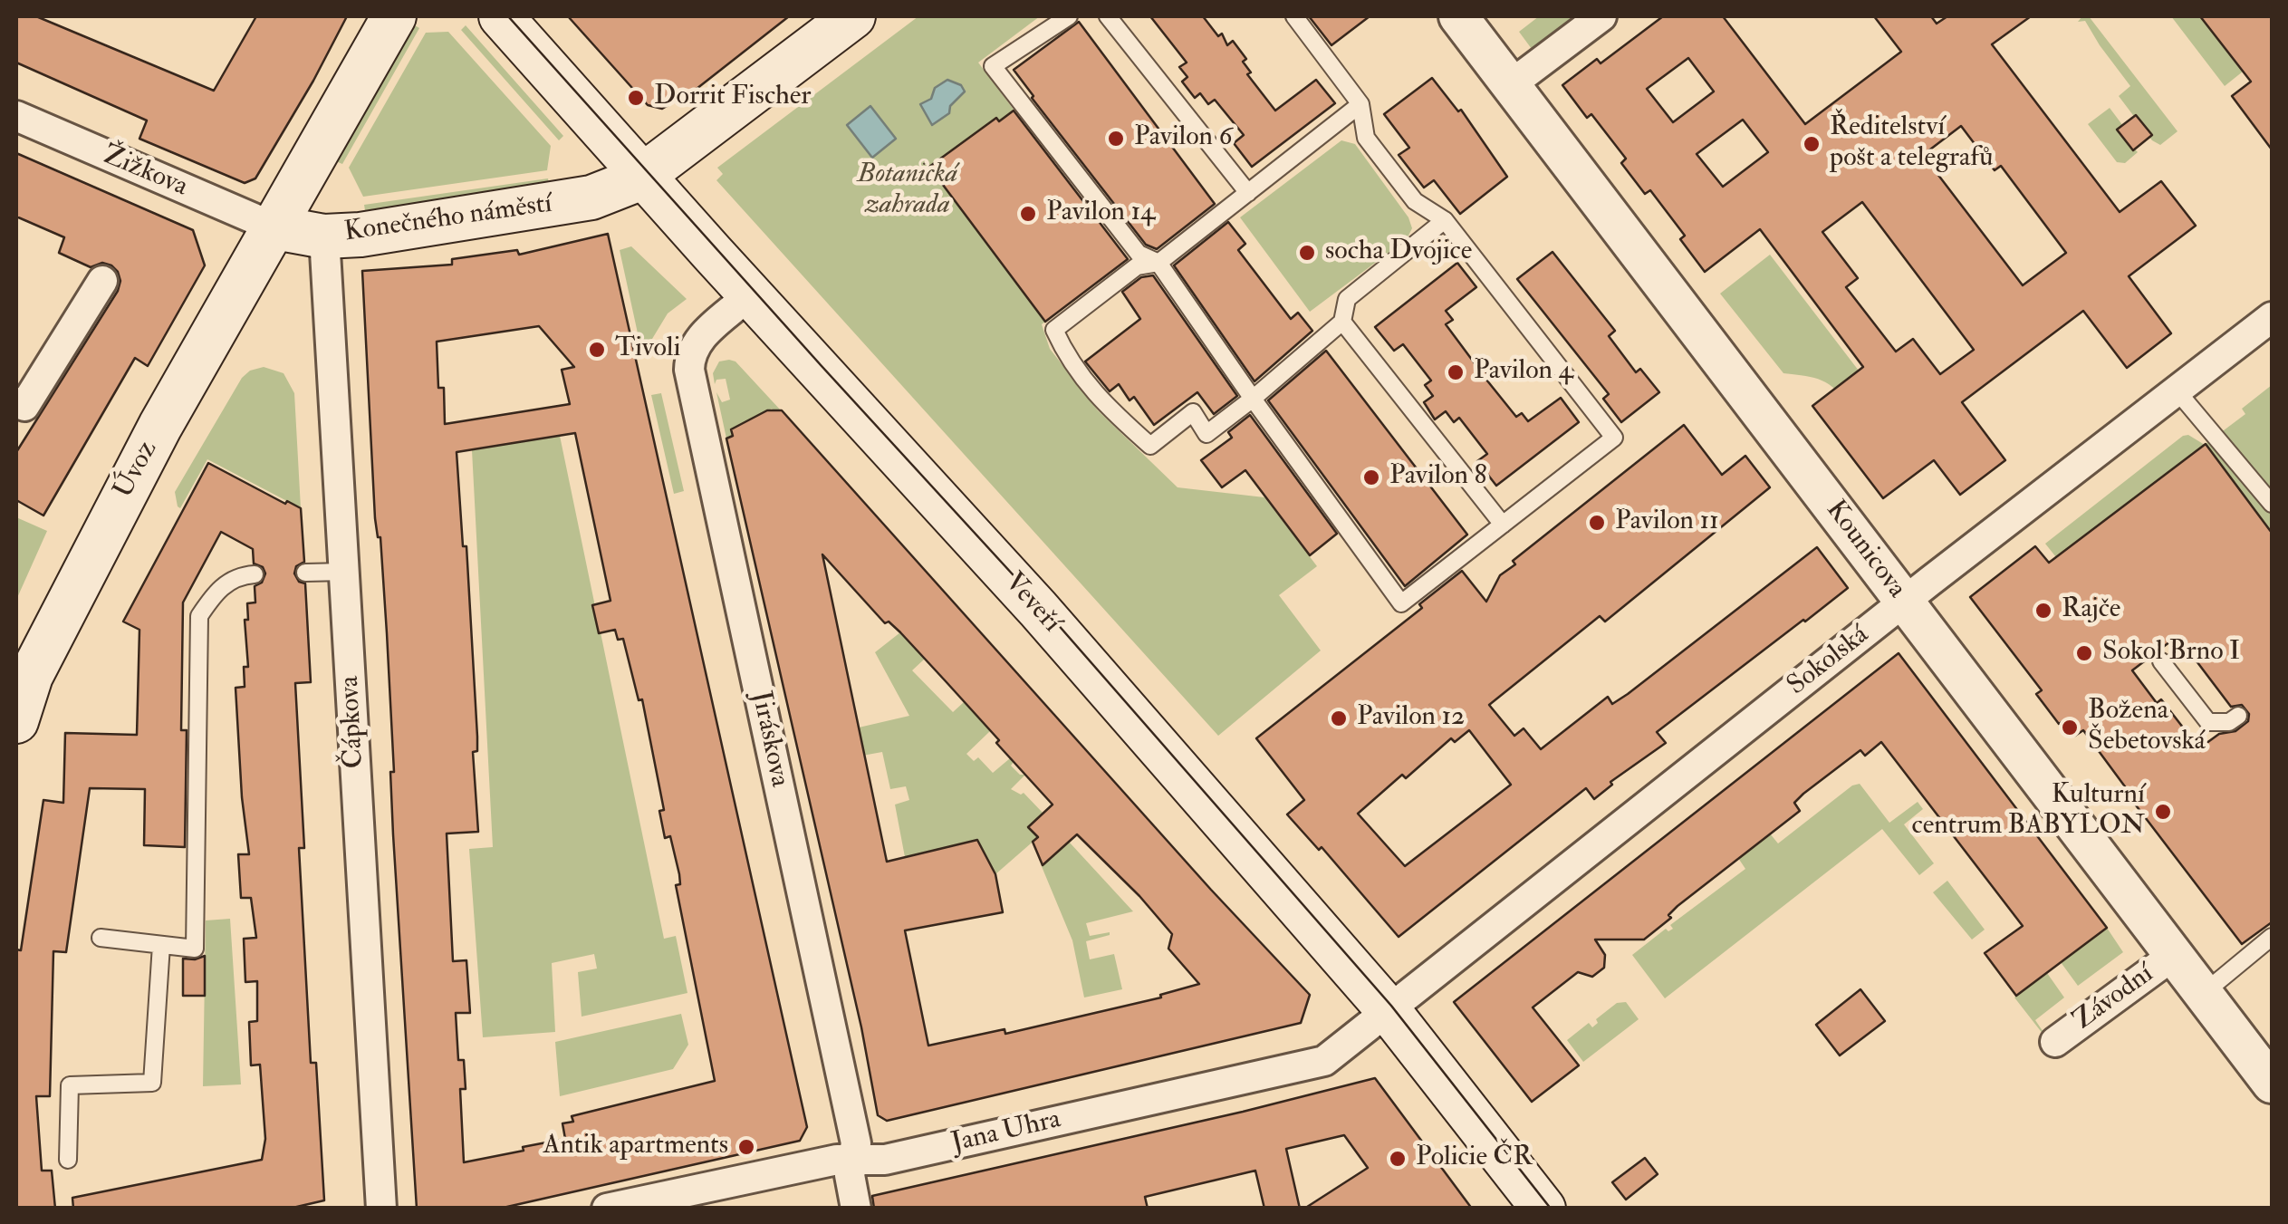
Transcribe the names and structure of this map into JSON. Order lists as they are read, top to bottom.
{
  "streets": {
    "main road": ["Konečného náměstí", "Úvoz", "Veveří"],
    "street": [
      "Žižkova",
      "Kounicova",
      "Sokolská",
      "Čápkova",
      "Jiráskova",
      "Závodní",
      "Jana Uhra"
    ]
  },
  "crossings": [
    ["Žižkova", "Konečného náměstí"],
    ["Žižkova", "Úvoz"],
    ["Konečného náměstí", "Úvoz"],
    ["Konečného náměstí", "Veveří"],
    ["Konečného náměstí", "Čápkova"],
    ["Kounicova", "Sokolská"],
    ["Kounicova", "Závodní"],
    ["Veveří", "Sokolská"],
    ["Veveří", "Jiráskova"],
    ["Veveří", "Jana Uhra"],
    ["Sokolská", "Jana Uhra"],
    ["Jiráskova", "Jana Uhra"]
  ],
  "parks": ["Botanická zahrada"],
  "places": [
    "Dorrit Fischer",
    "Pavilon 6",
    "Ředitelství pošt a telegrafů",
    "Pavilon 14",
    "socha Dvojice",
    "Tivoli",
    "Pavilon 4",
    "Pavilon 8",
    "Pavilon 11",
    "Rajče",
    "Sokol Brno I",
    "Pavilon 12",
    "Božena Šebetovská",
    "Kulturní centrum BABYLON",
    "Antik apartments",
    "Policie ČR"
  ]
}
